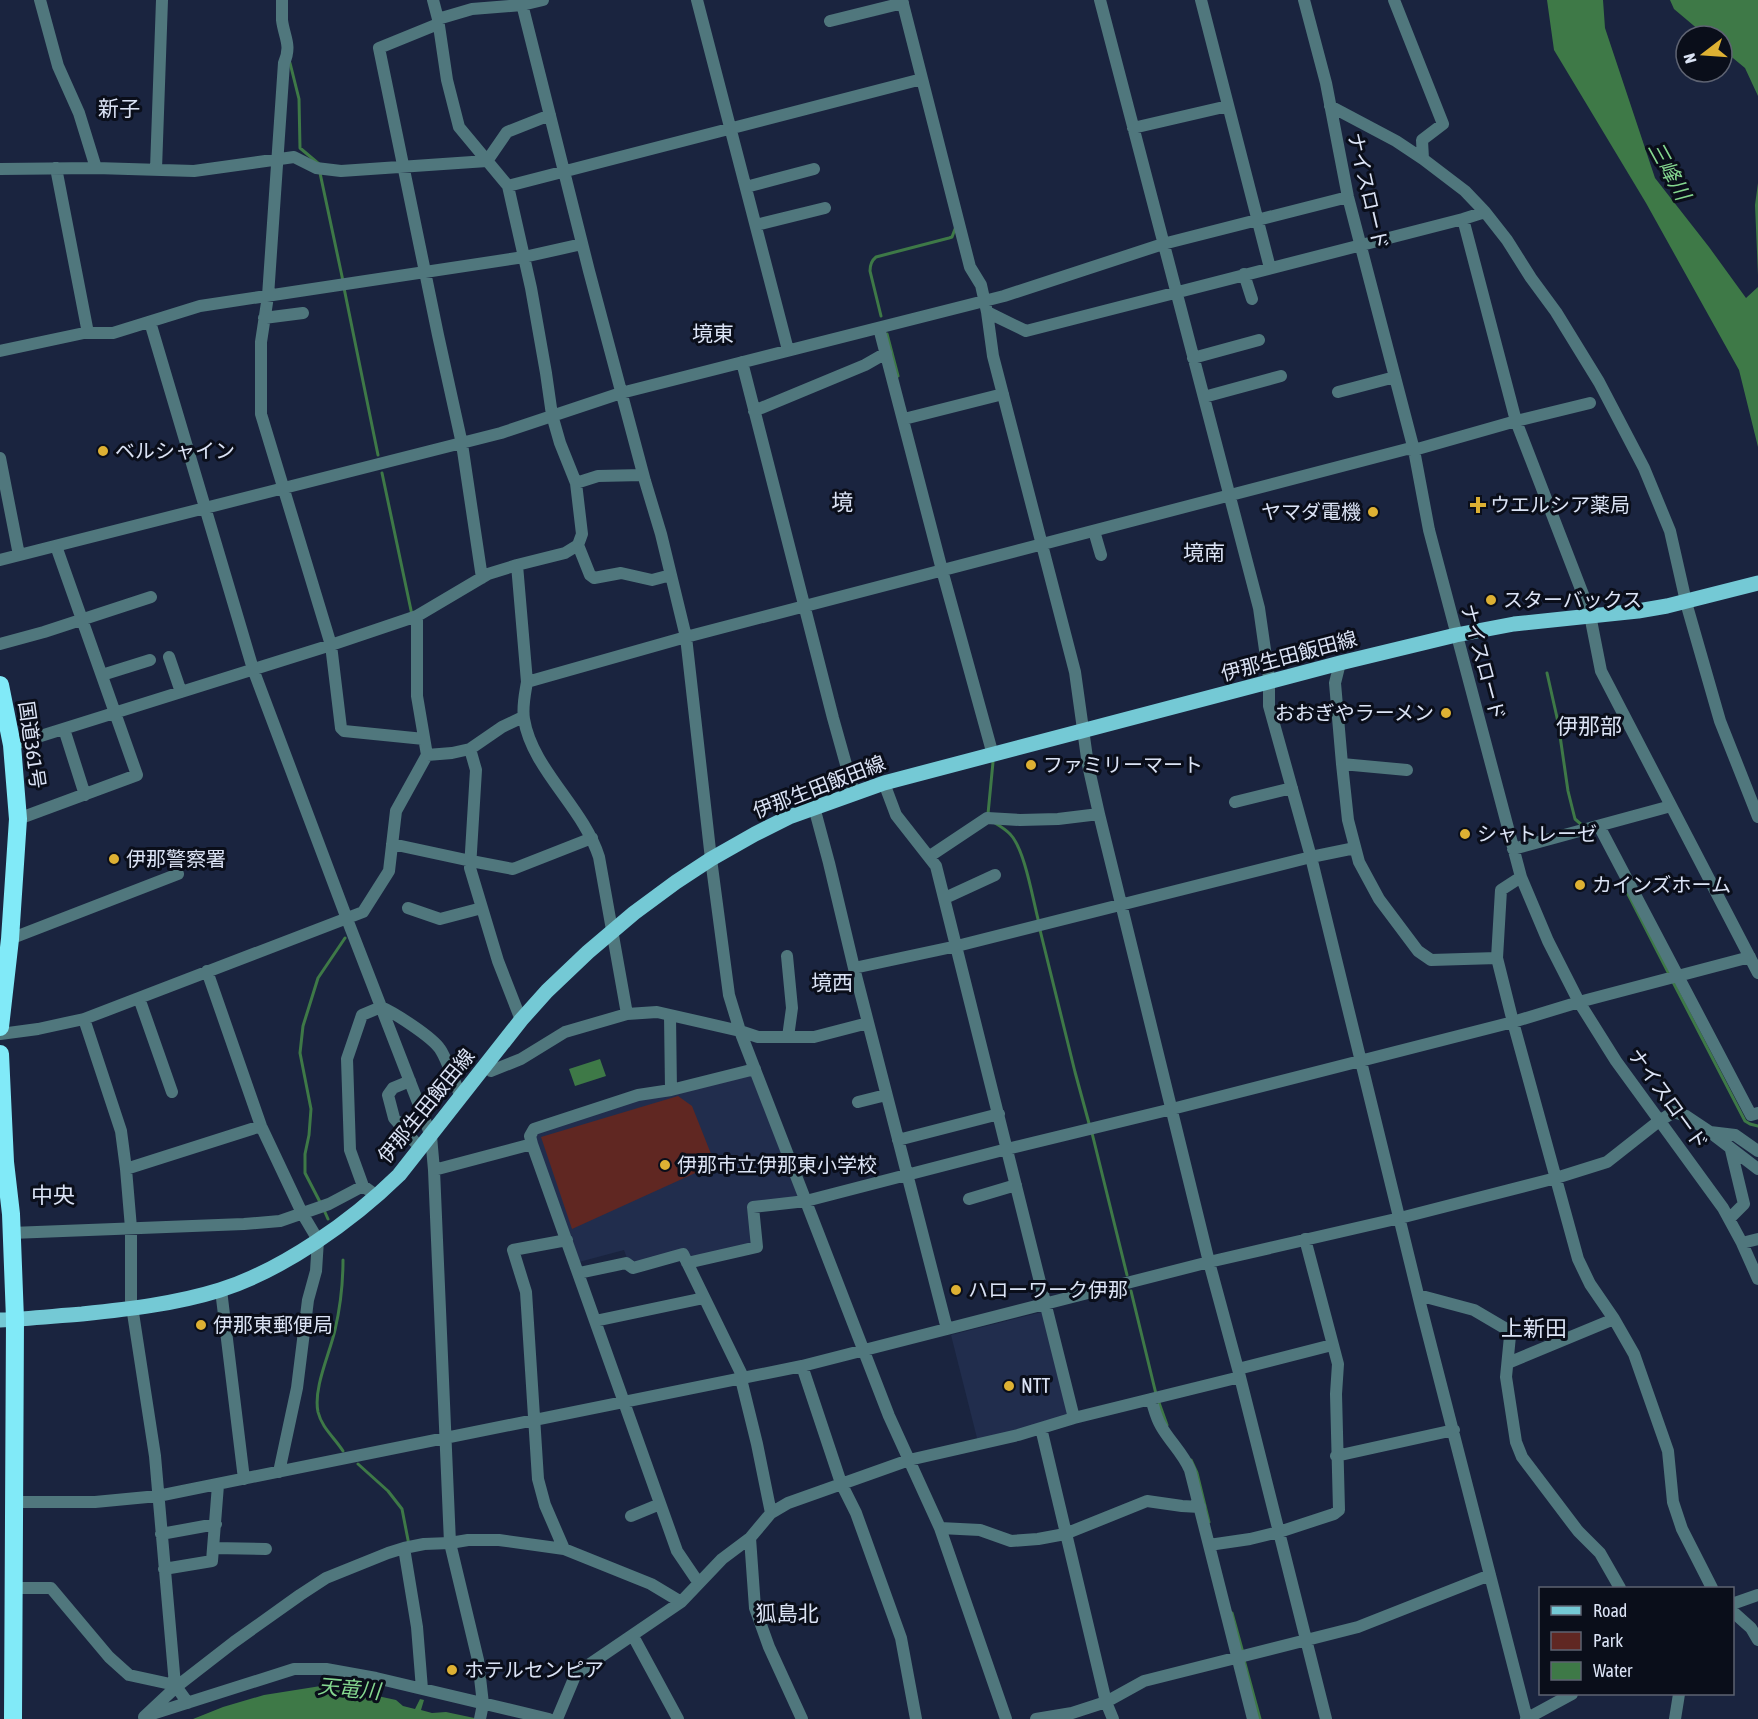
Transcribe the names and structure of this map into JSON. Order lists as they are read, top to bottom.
{
  "streets": {
    "highway": ["国道361号"],
    "main road": ["伊那生田飯田線"],
    "street": ["ナイスロード"]
  },
  "crossings": [
    ["ナイスロード", "伊那生田飯田線"]
  ],
  "districts": [
    "新子",
    "境東",
    "境",
    "境南",
    "伊那部",
    "境西",
    "中央",
    "上新田",
    "狐島北"
  ],
  "water": ["三峰川", "天竜川"],
  "places": {
    "other": [
      "ベルシャイン",
      "ヤマダ電機",
      "スターバックス",
      "おおぎやラーメン",
      "ファミリーマート",
      "シャトレーゼ",
      "伊那警察署",
      "カインズホーム",
      "伊那市立伊那東小学校",
      "ハローワーク伊那",
      "伊那東郵便局",
      "NTT",
      "ホテルセンピア"
    ],
    "health": ["ウエルシア薬局"]
  },
  "legend": ["Road", "Park", "Water"],
  "north": "left"
}
